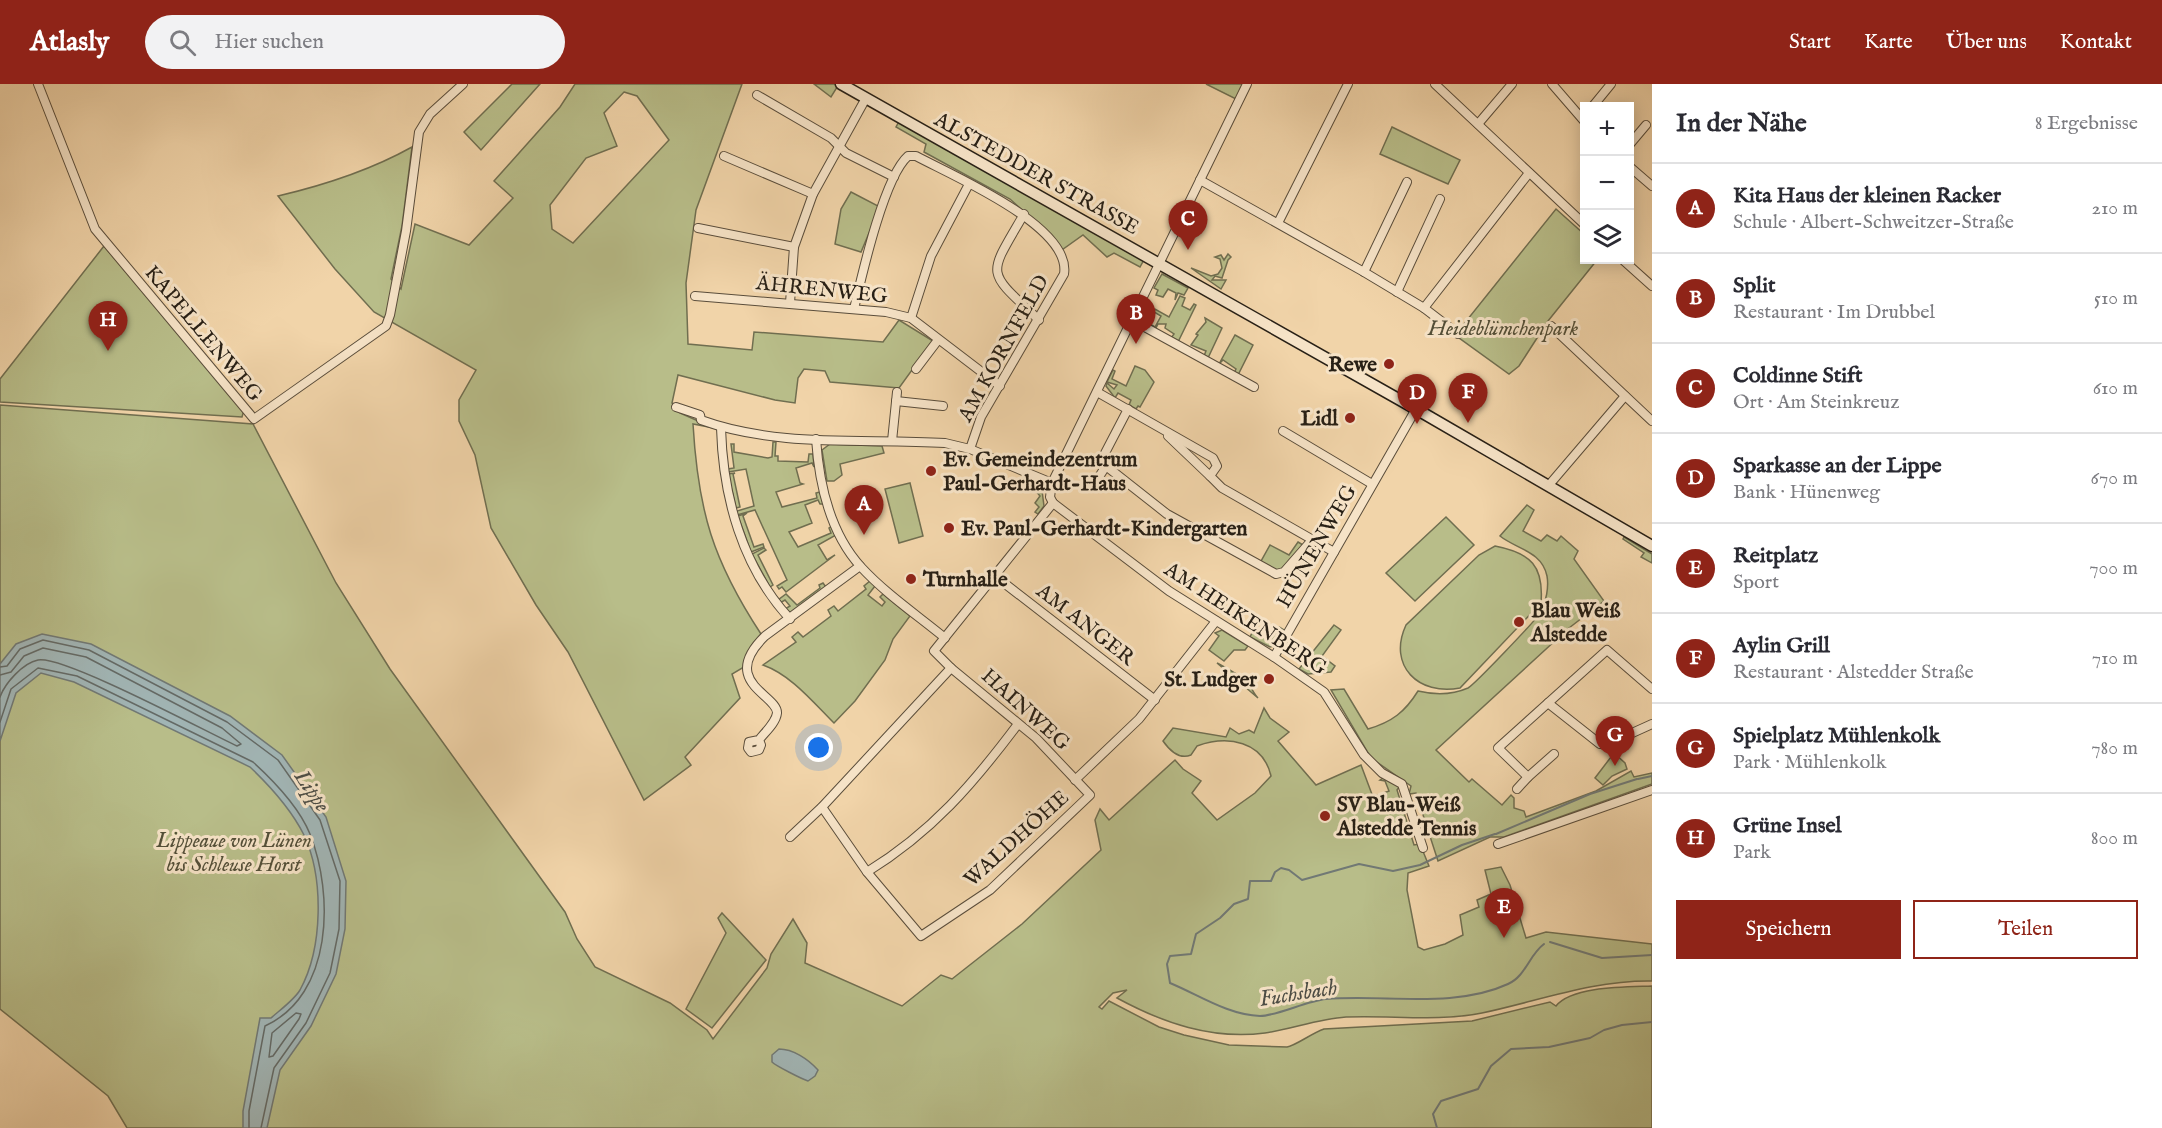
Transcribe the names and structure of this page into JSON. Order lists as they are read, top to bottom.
{
  "streets": {
    "street": [
      "ALSTEDDER STRASSE",
      "ÄHRENWEG",
      "KAPELLENWEG",
      "AM KORNFELD",
      "HÜNENWEG",
      "AM HEIKENBERG",
      "AM ANGER",
      "HAINWEG",
      "WALDHÖHE"
    ]
  },
  "crossings": [
    ["ALSTEDDER STRASSE", "HÜNENWEG"],
    ["ÄHRENWEG", "AM KORNFELD"],
    ["HÜNENWEG", "AM HEIKENBERG"],
    ["AM HEIKENBERG", "WALDHÖHE"],
    ["AM ANGER", "WALDHÖHE"],
    ["HAINWEG", "WALDHÖHE"]
  ],
  "water": ["Lippe", "Fuchsbach"],
  "parks": ["Heideblümchenpark", "Lippeaue von Lünen bis Schleuse Horst"],
  "places": [
    "Rewe",
    "Lidl",
    "Ev. Gemeindezentrum Paul-Gerhardt-Haus",
    "Ev. Paul-Gerhardt-Kindergarten",
    "Turnhalle",
    "Blau Weiß Alstedde",
    "St. Ludger",
    "SV Blau-Weiß Alstedde Tennis"
  ],
  "page": {
    "header": "Atlasly",
    "search": "Hier suchen",
    "nav": [
      "Start",
      "Karte",
      "Über uns",
      "Kontakt"
    ],
    "heading": ["In der Nähe", "8 Ergebnisse"],
    "map_buttons": ["+", "−"],
    "list": [
      {
        "mark": "A",
        "name": "Kita Haus der kleinen Racker",
        "note": "Schule · Albert-Schweitzer-Straße",
        "value": "210 m"
      },
      {
        "mark": "B",
        "name": "Split",
        "note": "Restaurant · Im Drubbel",
        "value": "510 m"
      },
      {
        "mark": "C",
        "name": "Coldinne Stift",
        "note": "Ort · Am Steinkreuz",
        "value": "610 m"
      },
      {
        "mark": "D",
        "name": "Sparkasse an der Lippe",
        "note": "Bank · Hünenweg",
        "value": "670 m"
      },
      {
        "mark": "E",
        "name": "Reitplatz",
        "note": "Sport",
        "value": "700 m"
      },
      {
        "mark": "F",
        "name": "Aylin Grill",
        "note": "Restaurant · Alstedder Straße",
        "value": "710 m"
      },
      {
        "mark": "G",
        "name": "Spielplatz Mühlenkolk",
        "note": "Park · Mühlenkolk",
        "value": "780 m"
      },
      {
        "mark": "H",
        "name": "Grüne Insel",
        "note": "Park",
        "value": "800 m"
      }
    ],
    "pins": [
      "C",
      "B",
      "H",
      "F",
      "D",
      "A",
      "G",
      "E"
    ],
    "buttons": ["Speichern", "Teilen"]
  }
}
